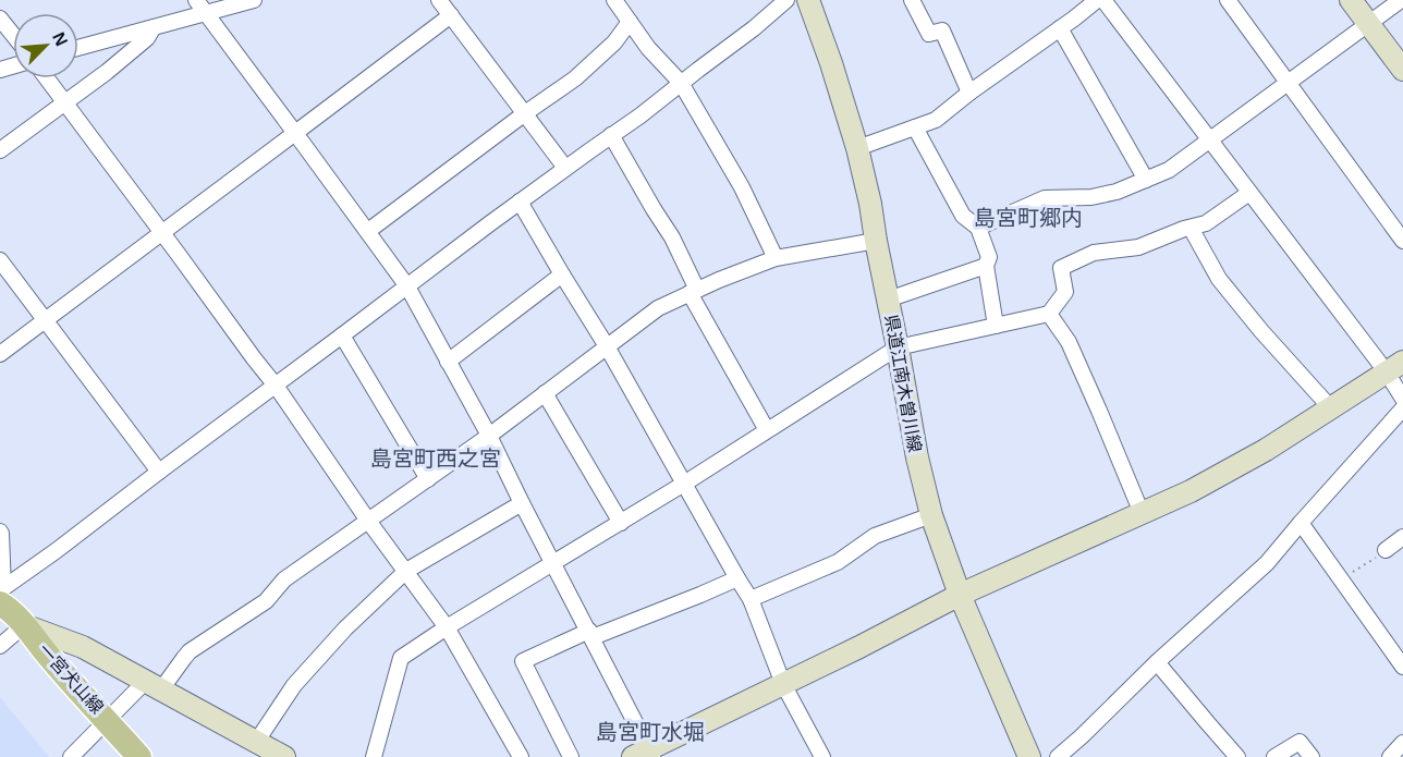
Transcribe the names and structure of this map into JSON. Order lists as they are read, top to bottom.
{
  "streets": {
    "main road": ["一宮犬山線"],
    "street": ["県道江南木曽川線"]
  },
  "districts": ["島宮町郷内", "島宮町西之宮", "島宮町水堀"],
  "north": "top right"
}
